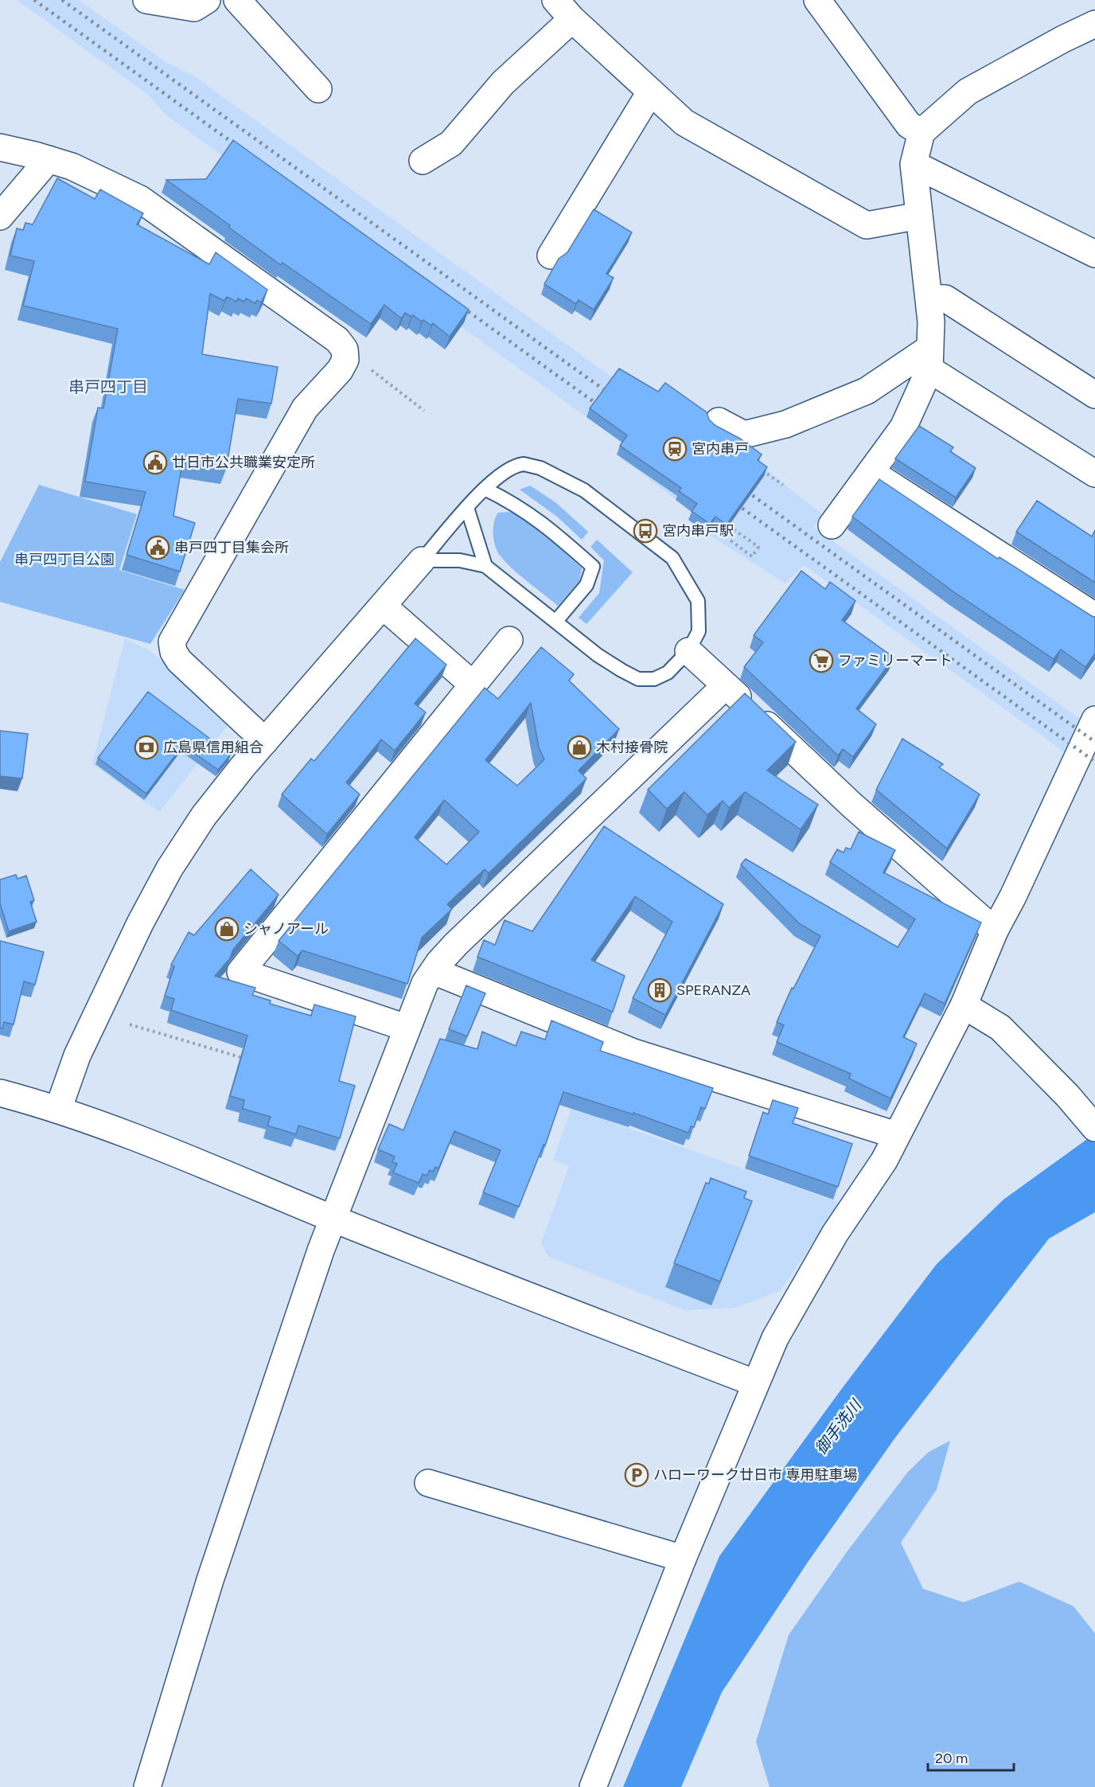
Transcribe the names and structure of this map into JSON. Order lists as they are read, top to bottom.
{
  "districts": ["串戸四丁目"],
  "water": ["御手洗川"],
  "parks": ["串戸四丁目公園"],
  "places": {
    "station": ["宮内串戸"],
    "public building": ["廿日市公共職業安定所", "串戸四丁目集会所"],
    "bus stop": ["宮内串戸駅"],
    "supermarket": ["ファミリーマート"],
    "bank": ["広島県信用組合"],
    "shop": ["木村接骨院", "シャノアール"],
    "building": ["SPERANZA"],
    "parking": ["ハローワーク廿日市 専用駐車場"]
  },
  "scale_bar": "20 m"
}
